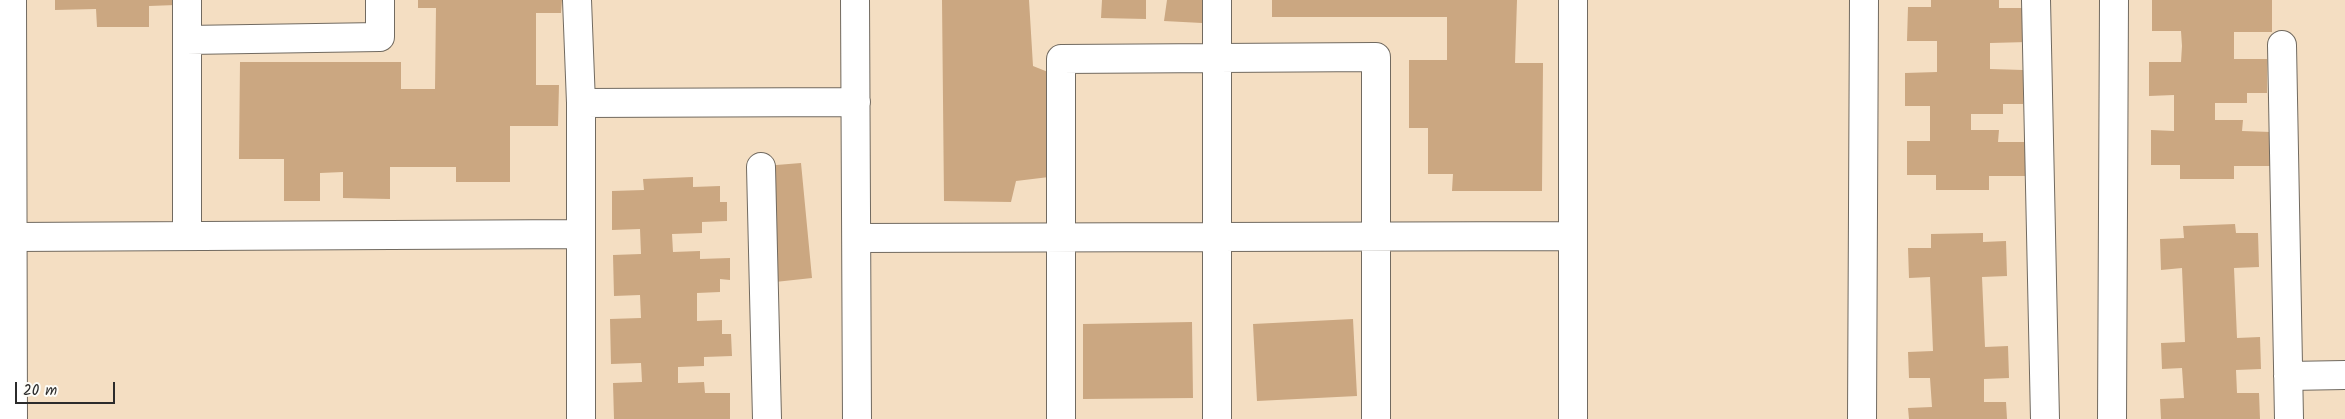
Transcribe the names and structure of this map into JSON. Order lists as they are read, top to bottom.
{
  "scale_bar": "20 m"
}
